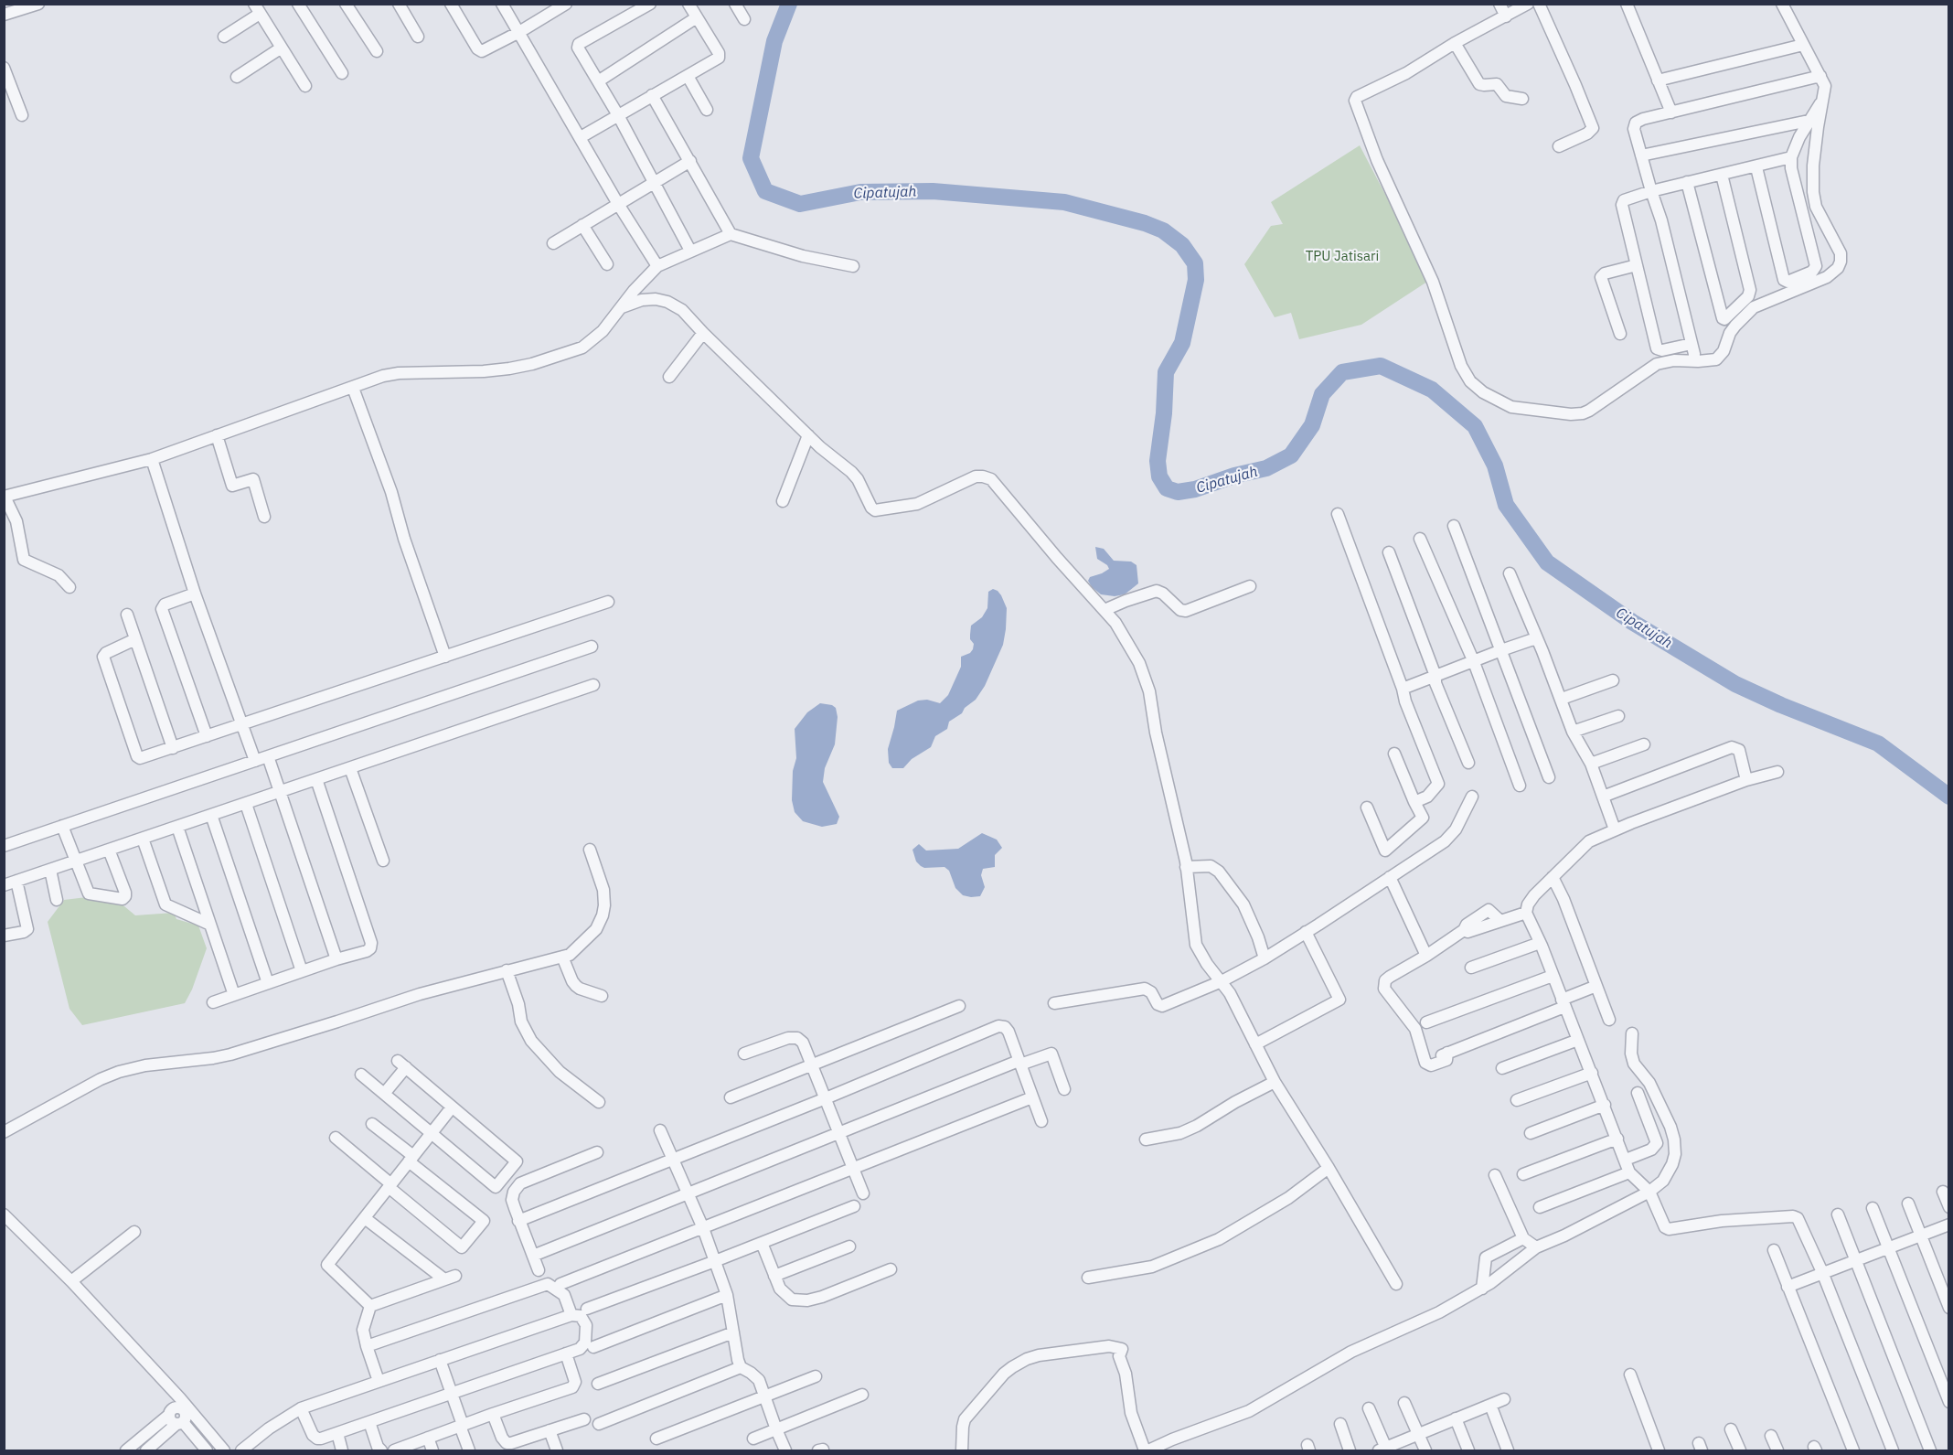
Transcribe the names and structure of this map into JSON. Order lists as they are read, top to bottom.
{
  "water": ["Cipatujah"],
  "parks": ["TPU Jatisari"]
}
